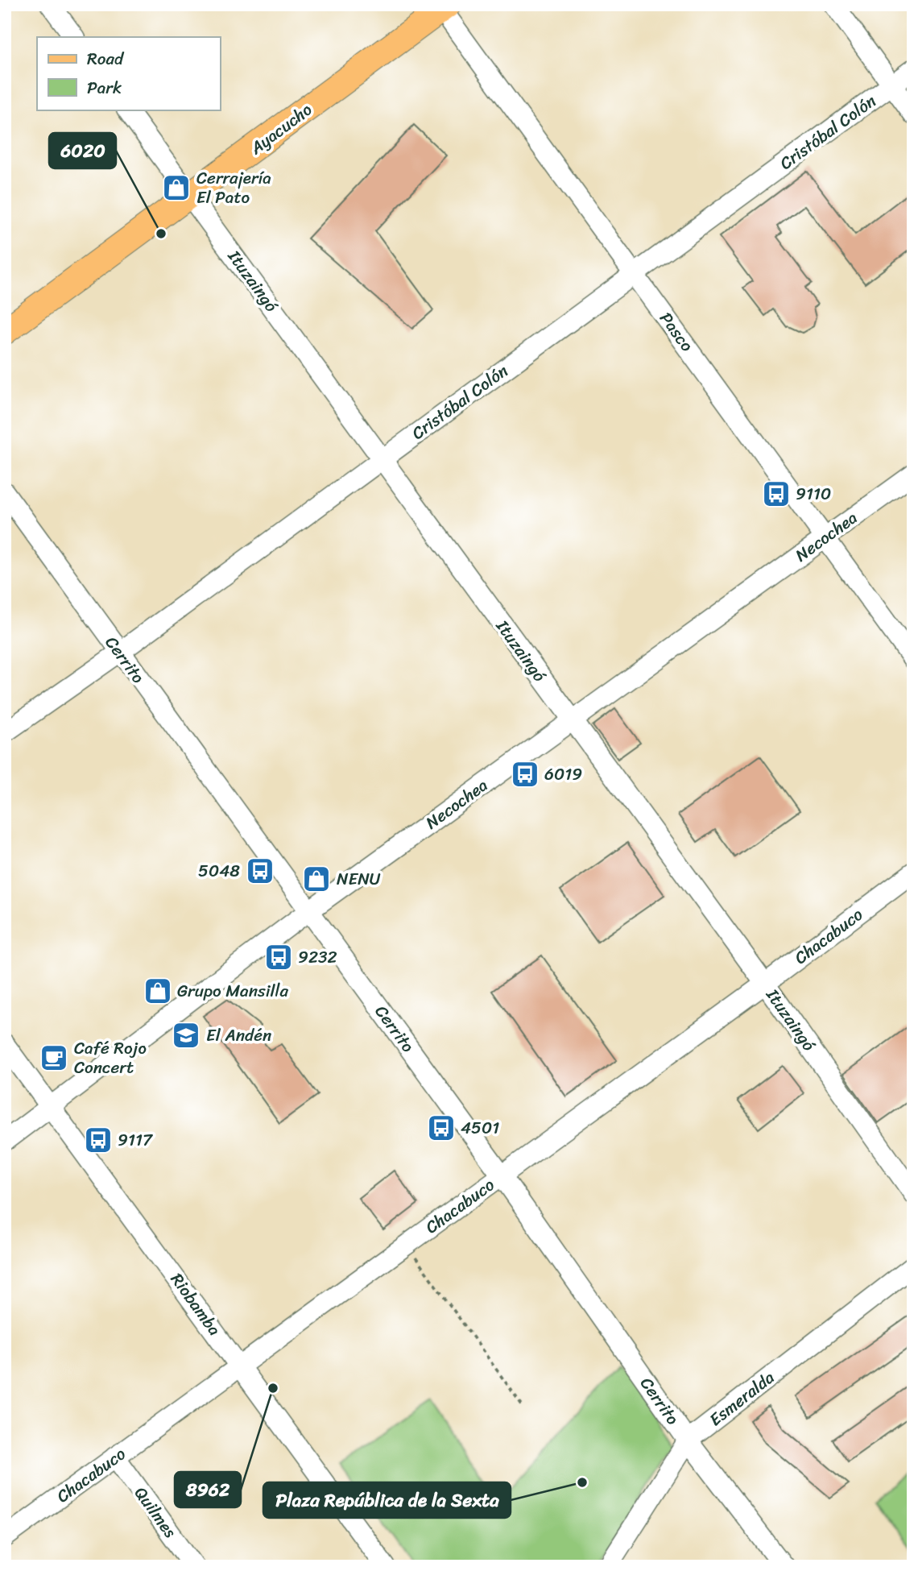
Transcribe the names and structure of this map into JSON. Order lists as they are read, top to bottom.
{
  "streets": {
    "main road": ["Ayacucho"],
    "street": [
      "Cristóbal Colón",
      "Ituzaingó",
      "Pasco",
      "Necochea",
      "Cerrito",
      "Chacabuco",
      "Riobamba",
      "Esmeralda",
      "Quilmes"
    ]
  },
  "crossings": [
    ["Ayacucho", "Ituzaingó"],
    ["Ayacucho", "Pasco"],
    ["Cristóbal Colón", "Ituzaingó"],
    ["Cristóbal Colón", "Pasco"],
    ["Cristóbal Colón", "Cerrito"],
    ["Ituzaingó", "Necochea"],
    ["Ituzaingó", "Chacabuco"],
    ["Pasco", "Necochea"],
    ["Necochea", "Cerrito"],
    ["Necochea", "Riobamba"],
    ["Cerrito", "Chacabuco"],
    ["Cerrito", "Esmeralda"],
    ["Chacabuco", "Riobamba"],
    ["Chacabuco", "Quilmes"]
  ],
  "places": {
    "shop": ["Cerrajería El Pato", "NENU", "Grupo Mansilla"],
    "other": ["6020", "8962", "Plaza República de la Sexta"],
    "bus stop": [
      "9110",
      "6019",
      "5048",
      "9232",
      "4501",
      "9117"
    ],
    "school or university": ["El Andén"],
    "cafe": ["Café Rojo Concert"]
  },
  "legend": ["Road", "Park"]
}
